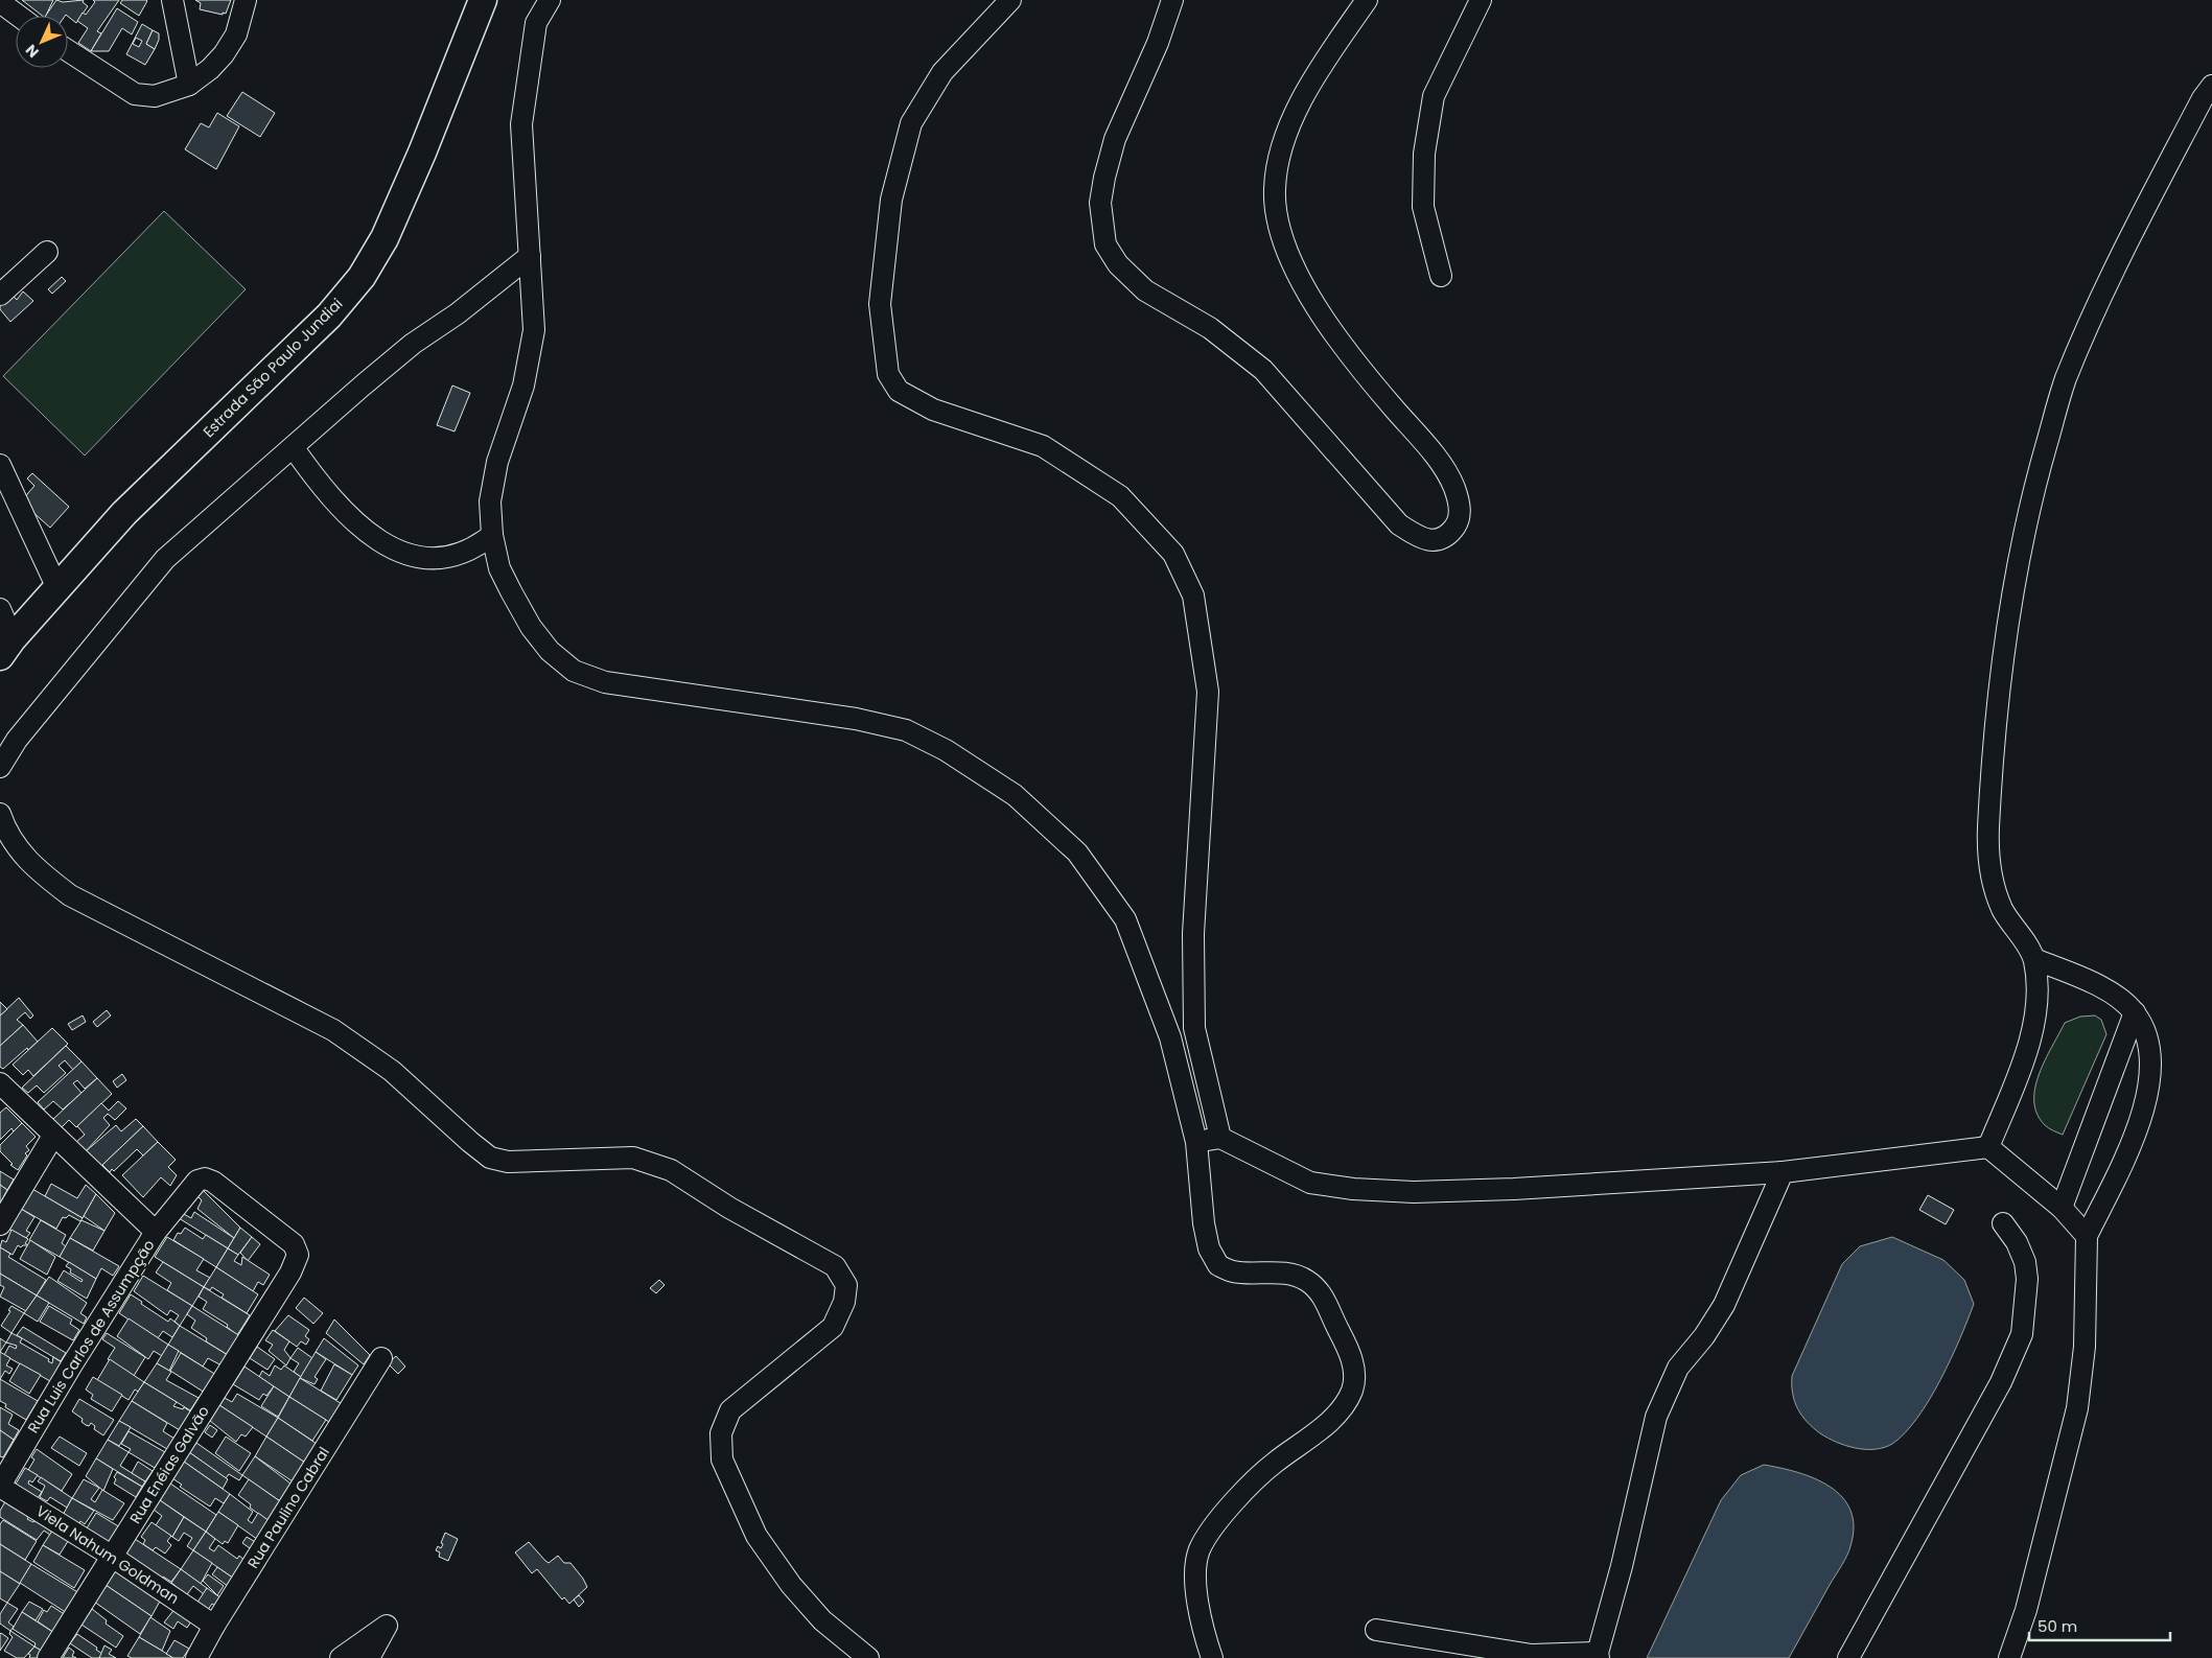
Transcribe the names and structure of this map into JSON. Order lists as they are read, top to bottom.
{
  "streets": {
    "main road": ["Estrada São Paulo Jundiai"],
    "street": [
      "Rua Luis Carlos de Assumpção",
      "Rua Enéias Galvão",
      "Rua Paulino Cabral",
      "Viela Nahum Goldman"
    ]
  },
  "crossings": [
    ["Rua Luis Carlos de Assumpção", "Rua Enéias Galvão"],
    ["Rua Luis Carlos de Assumpção", "Viela Nahum Goldman"],
    ["Rua Enéias Galvão", "Viela Nahum Goldman"],
    ["Rua Paulino Cabral", "Viela Nahum Goldman"]
  ],
  "scale_bar": "50 m",
  "north": "bottom left"
}
